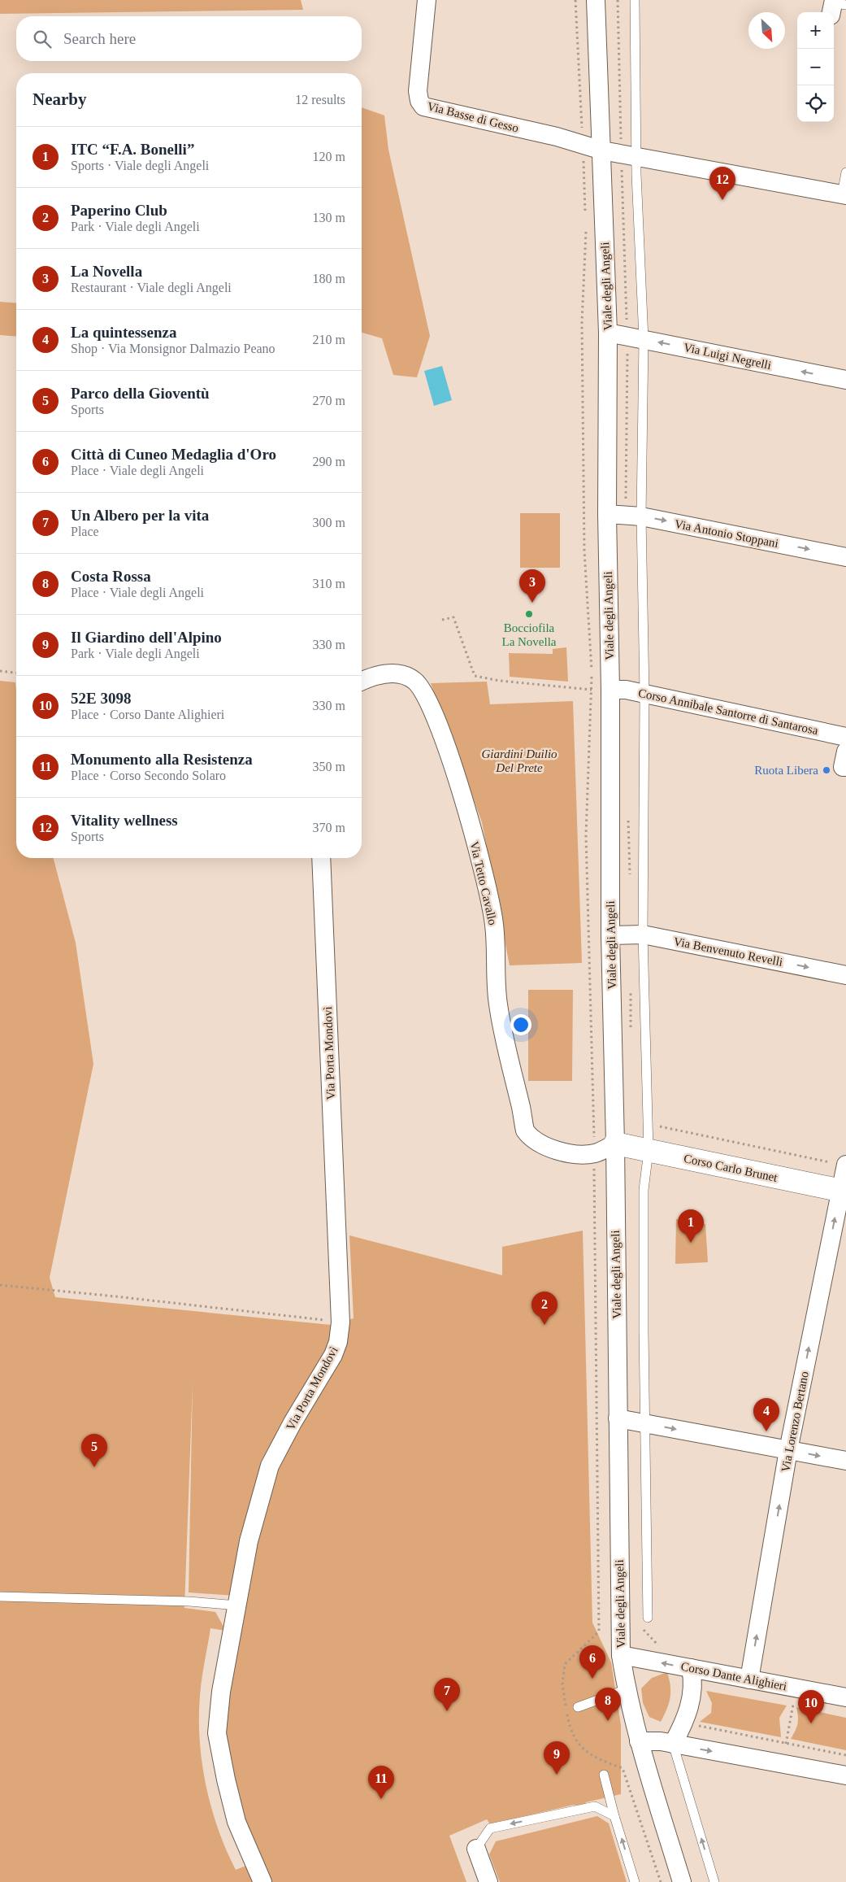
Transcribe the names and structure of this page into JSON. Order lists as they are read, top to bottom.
{
  "streets": {
    "street": [
      "Via Basse di Gesso",
      "Viale degli Angeli",
      "Via Luigi Negrelli",
      "Via Antonio Stoppani",
      "Corso Annibale Santorre di Santarosa",
      "Via Tetto Cavallo",
      "Via Benvenuto Revelli",
      "Via Porta Mondovì",
      "Corso Carlo Brunet",
      "Via Lorenzo Bertano",
      "Corso Dante Alighieri"
    ]
  },
  "crossings": [
    ["Via Basse di Gesso", "Viale degli Angeli"],
    ["Viale degli Angeli", "Via Luigi Negrelli"],
    ["Viale degli Angeli", "Via Antonio Stoppani"],
    ["Viale degli Angeli", "Corso Annibale Santorre di Santarosa"],
    ["Viale degli Angeli", "Via Tetto Cavallo"],
    ["Viale degli Angeli", "Via Benvenuto Revelli"],
    ["Viale degli Angeli", "Corso Carlo Brunet"],
    ["Viale degli Angeli", "Corso Dante Alighieri"],
    ["Via Tetto Cavallo", "Corso Carlo Brunet"],
    ["Corso Carlo Brunet", "Via Lorenzo Bertano"],
    ["Via Lorenzo Bertano", "Corso Dante Alighieri"]
  ],
  "one_way": [
    "Via Luigi Negrelli",
    "Via Antonio Stoppani",
    "Via Benvenuto Revelli",
    "Via Lorenzo Bertano"
  ],
  "parks": ["Giardini Duilio Del Prete"],
  "places": ["Bocciofila La Novella", "Ruota Libera"],
  "north": "bottom right",
  "page": {
    "map_buttons": ["+", "−"],
    "search": "Search here",
    "heading": ["Nearby", "12 results"],
    "list": [
      {
        "mark": "1",
        "name": "ITC “F.A. Bonelli”",
        "note": "Sports · Viale degli Angeli",
        "value": "120 m"
      },
      {
        "mark": "2",
        "name": "Paperino Club",
        "note": "Park · Viale degli Angeli",
        "value": "130 m"
      },
      {
        "mark": "3",
        "name": "La Novella",
        "note": "Restaurant · Viale degli Angeli",
        "value": "180 m"
      },
      {
        "mark": "4",
        "name": "La quintessenza",
        "note": "Shop · Via Monsignor Dalmazio Peano",
        "value": "210 m"
      },
      {
        "mark": "5",
        "name": "Parco della Gioventù",
        "note": "Sports",
        "value": "270 m"
      },
      {
        "mark": "6",
        "name": "Città di Cuneo Medaglia d'Oro",
        "note": "Place · Viale degli Angeli",
        "value": "290 m"
      },
      {
        "mark": "7",
        "name": "Un Albero per la vita",
        "note": "Place",
        "value": "300 m"
      },
      {
        "mark": "8",
        "name": "Costa Rossa",
        "note": "Place · Viale degli Angeli",
        "value": "310 m"
      },
      {
        "mark": "9",
        "name": "Il Giardino dell'Alpino",
        "note": "Park · Viale degli Angeli",
        "value": "330 m"
      },
      {
        "mark": "10",
        "name": "52E 3098",
        "note": "Place · Corso Dante Alighieri",
        "value": "330 m"
      },
      {
        "mark": "11",
        "name": "Monumento alla Resistenza",
        "note": "Place · Corso Secondo Solaro",
        "value": "350 m"
      },
      {
        "mark": "12",
        "name": "Vitality wellness",
        "note": "Sports",
        "value": "370 m"
      }
    ],
    "pins": [
      "12",
      "3",
      "1",
      "2",
      "4",
      "5",
      "6",
      "7",
      "8",
      "10",
      "9",
      "11"
    ]
  }
}
